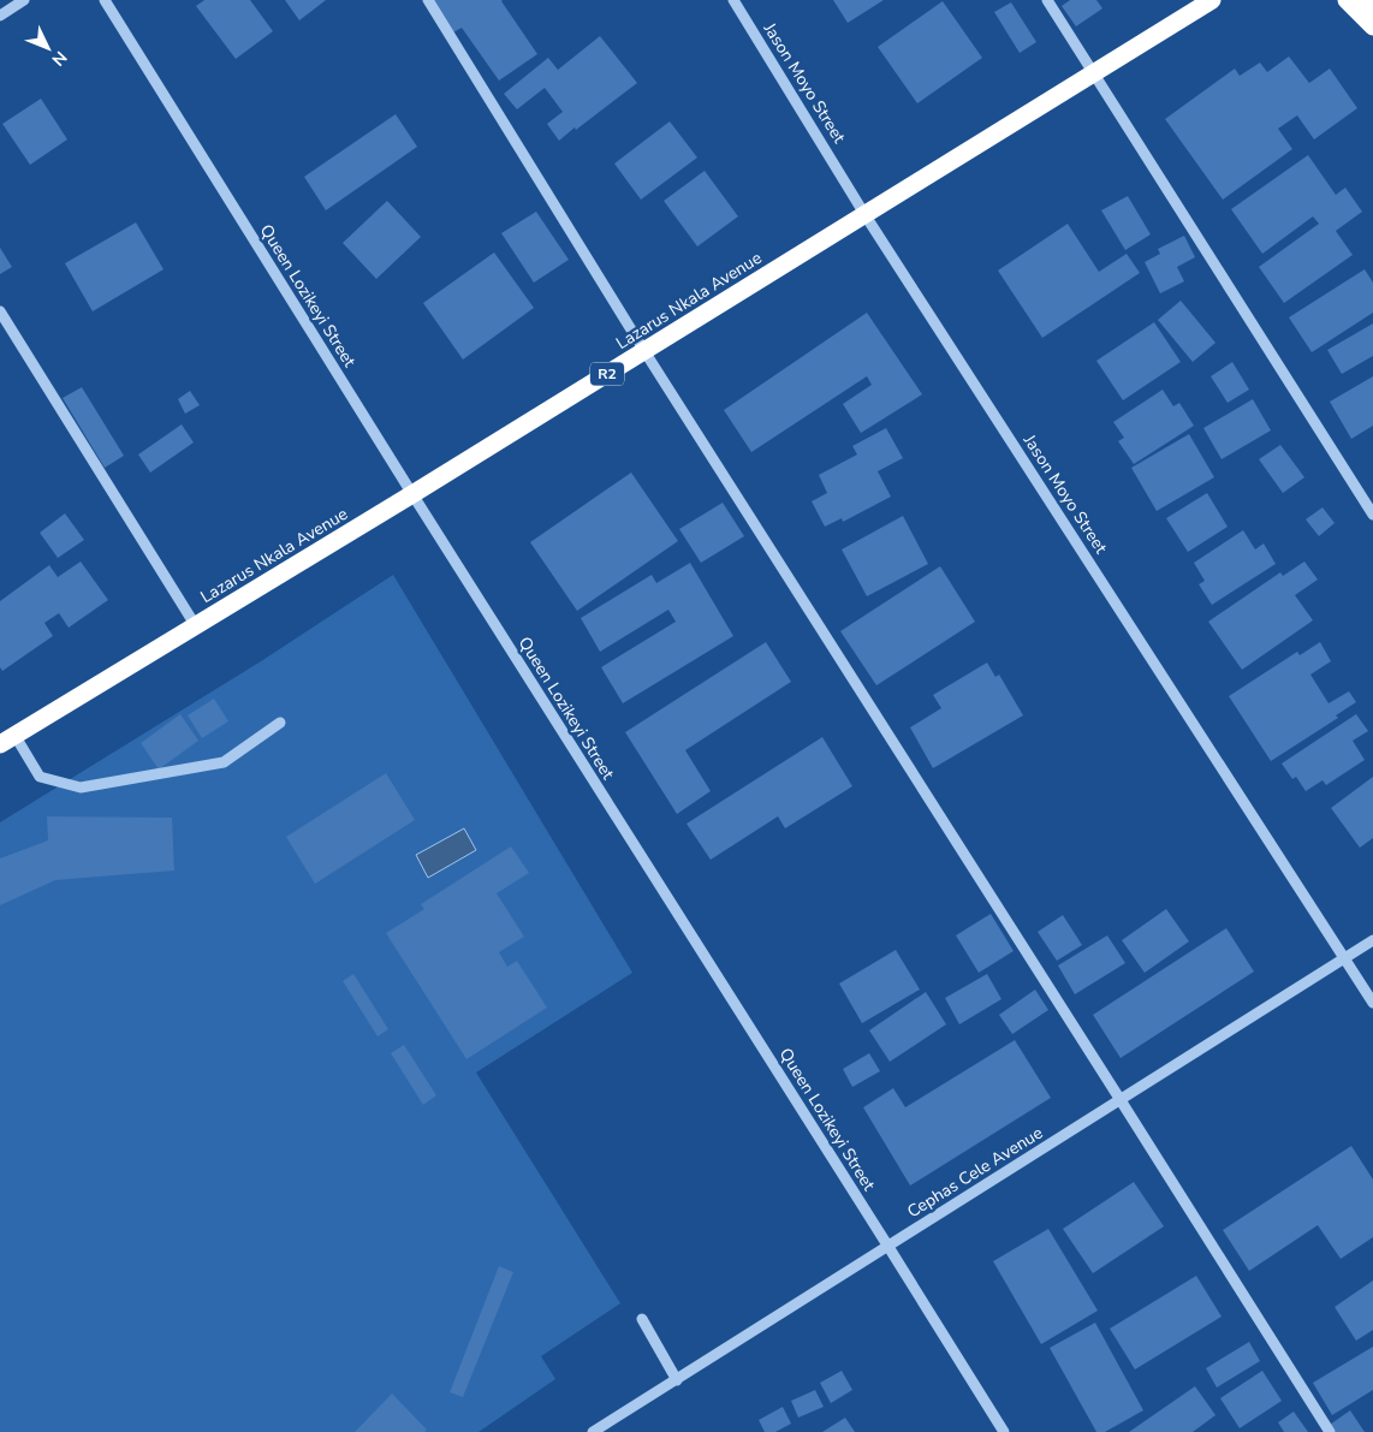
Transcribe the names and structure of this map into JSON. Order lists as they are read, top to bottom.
{
  "streets": {
    "highway": ["Lazarus Nkala Avenue", "R2"],
    "street": ["Jason Moyo Street", "Queen Lozikeyi Street", "Cephas Cele Avenue"]
  },
  "crossings": [
    ["Jason Moyo Street", "Lazarus Nkala Avenue"],
    ["Jason Moyo Street", "Cephas Cele Avenue"],
    ["Queen Lozikeyi Street", "Lazarus Nkala Avenue"],
    ["Queen Lozikeyi Street", "Cephas Cele Avenue"]
  ],
  "north": "bottom right"
}
